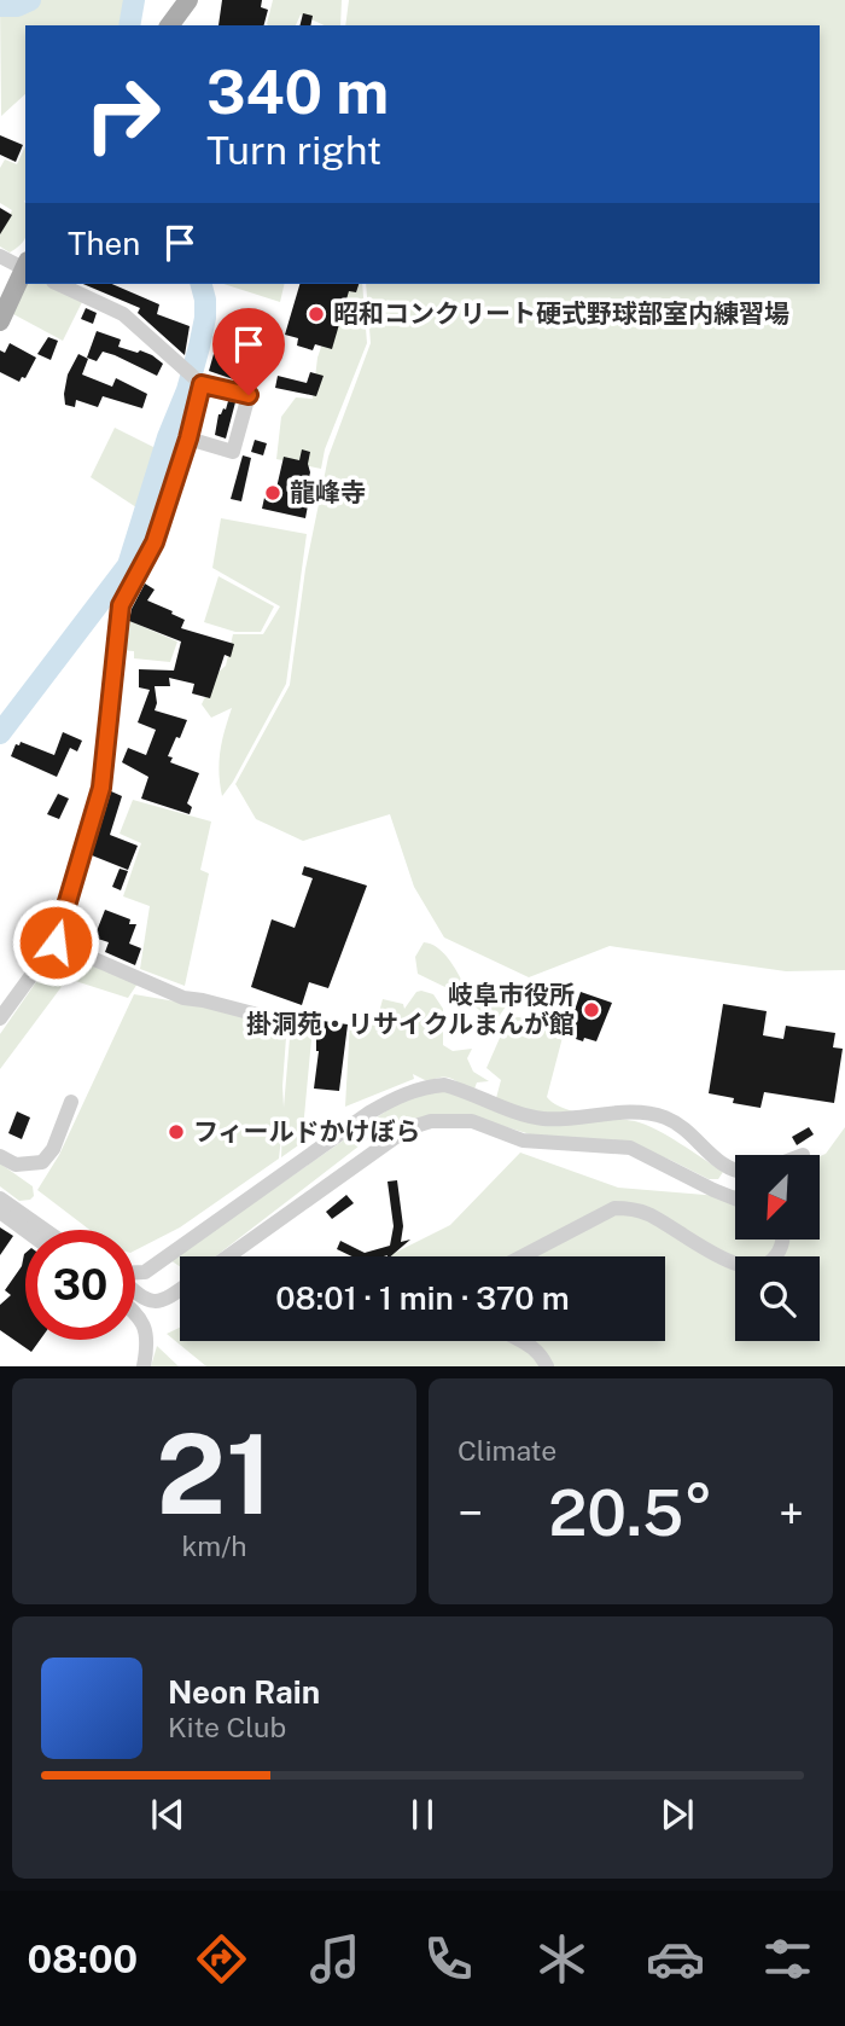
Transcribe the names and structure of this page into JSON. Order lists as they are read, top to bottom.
{
  "places": [
    "昭和コンクリート硬式野球部室内練習場",
    "龍峰寺",
    "岐阜市役所 掛洞苑・リサイクルまんが館",
    "フィールドかけぼら"
  ],
  "north": "bottom left",
  "page": {
    "turn": ["340 m", "Turn right"],
    "then": "Then",
    "limit": "30",
    "trip": "08:01 · 1 min · 370 m",
    "tile": [
      ["21", "km/h"],
      "Climate"
    ],
    "heat": ["−", "20.5°", "+"],
    "song": ["Neon Rain", "Kite Club"],
    "tabs": "08:00"
  }
}
